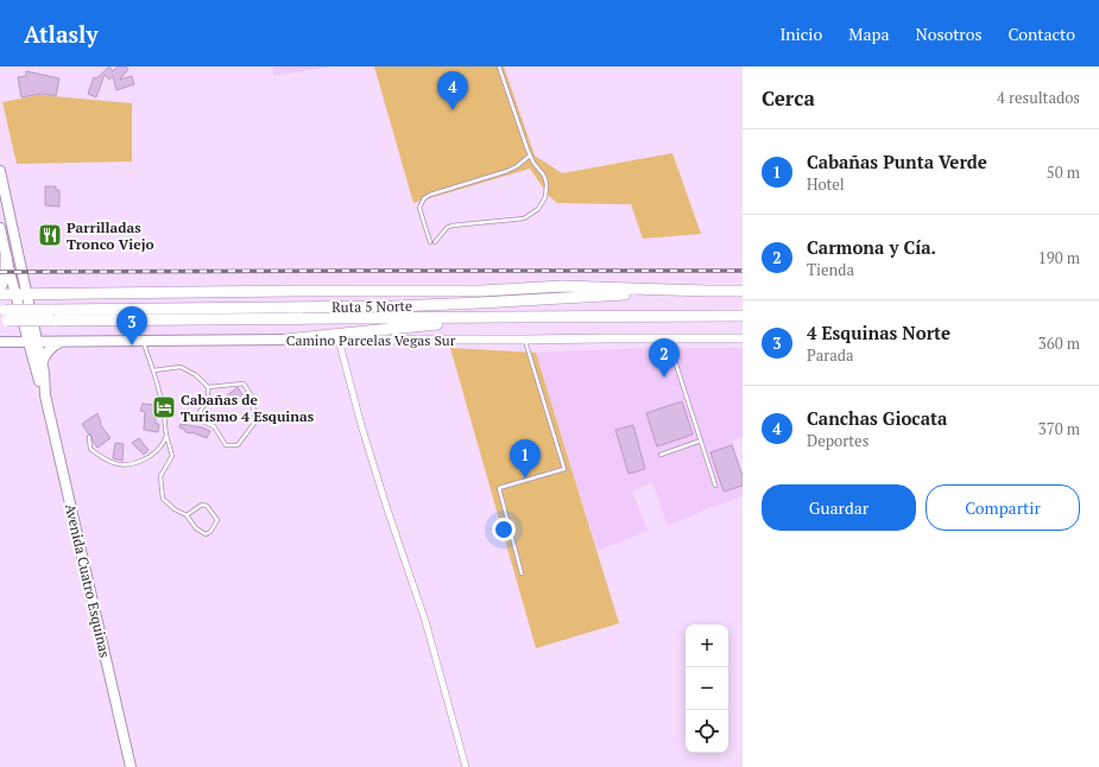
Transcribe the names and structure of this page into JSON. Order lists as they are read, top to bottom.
{
  "streets": {
    "highway": ["Ruta 5 Norte"],
    "main road": ["Camino Parcelas Vegas Sur", "Avenida Cuatro Esquinas"]
  },
  "crossings": [
    ["Camino Parcelas Vegas Sur", "Avenida Cuatro Esquinas"]
  ],
  "places": {
    "restaurant": ["Parrilladas Tronco Viejo"],
    "hotel": ["Cabañas de Turismo 4 Esquinas"]
  },
  "page": {
    "header": "Atlasly",
    "nav": [
      "Inicio",
      "Mapa",
      "Nosotros",
      "Contacto"
    ],
    "heading": ["Cerca", "4 resultados"],
    "pins": [
      "4",
      "3",
      "2",
      "1"
    ],
    "list": [
      {
        "mark": "1",
        "name": "Cabañas Punta Verde",
        "note": "Hotel",
        "value": "50 m"
      },
      {
        "mark": "2",
        "name": "Carmona y Cía.",
        "note": "Tienda",
        "value": "190 m"
      },
      {
        "mark": "3",
        "name": "4 Esquinas Norte",
        "note": "Parada",
        "value": "360 m"
      },
      {
        "mark": "4",
        "name": "Canchas Giocata",
        "note": "Deportes",
        "value": "370 m"
      }
    ],
    "buttons": ["Guardar", "Compartir"],
    "map_buttons": ["+", "−"]
  }
}
